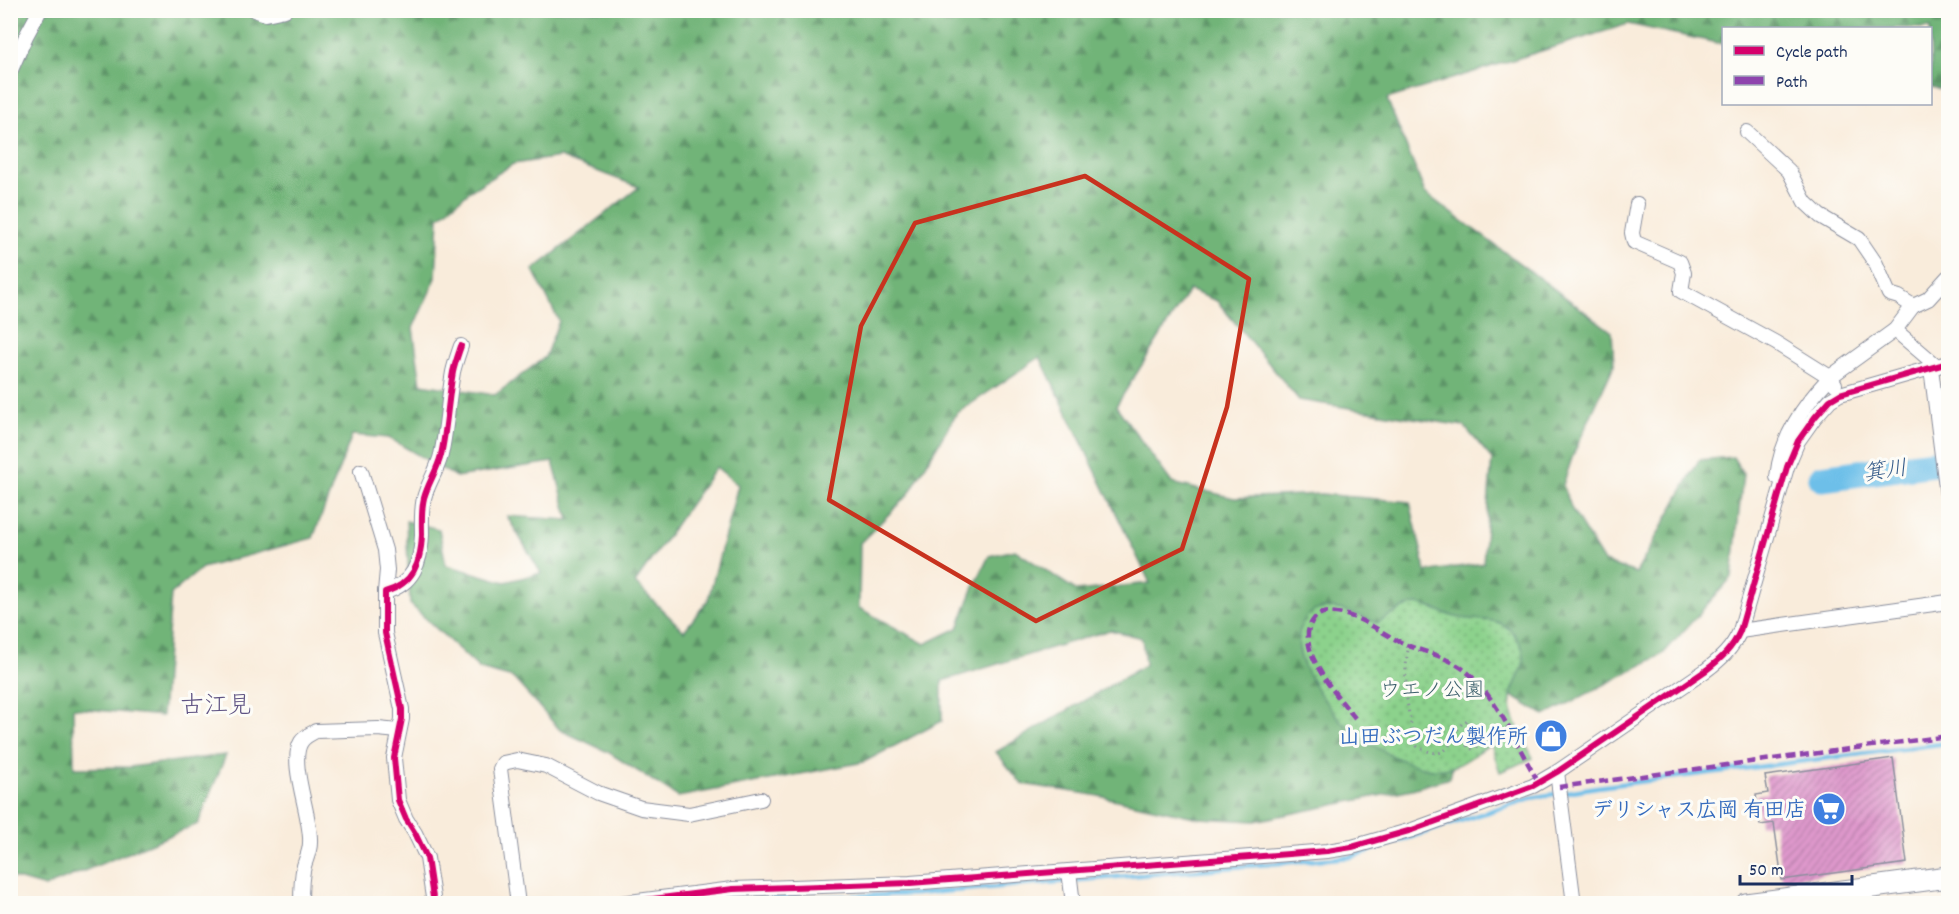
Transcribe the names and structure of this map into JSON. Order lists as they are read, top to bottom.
{
  "districts": ["古江見"],
  "water": ["箕川"],
  "parks": ["ウエノ公園"],
  "places": {
    "shop": ["山田ぶつだん製作所"],
    "supermarket": ["デリシャス広岡 有田店"]
  },
  "legend": ["Cycle path", "Path"],
  "scale_bar": "50 m"
}
